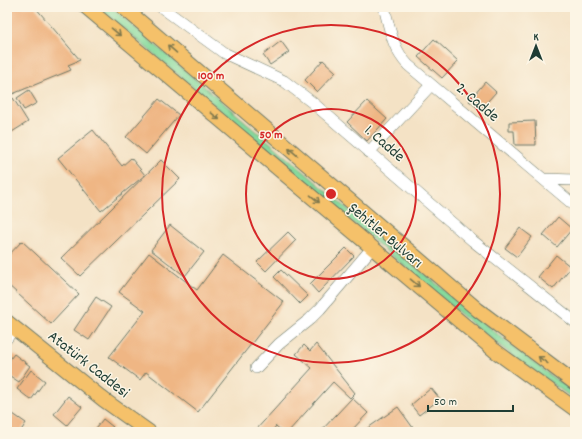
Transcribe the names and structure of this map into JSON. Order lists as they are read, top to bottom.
{
  "streets": {
    "main road": ["Şehitler Bulvarı", "Atatürk Caddesi"],
    "street": ["2. Cadde", "1. Cadde"]
  },
  "scale_bar": "50 m",
  "north": "top",
  "rings": ["100 m", "50 m"]
}
